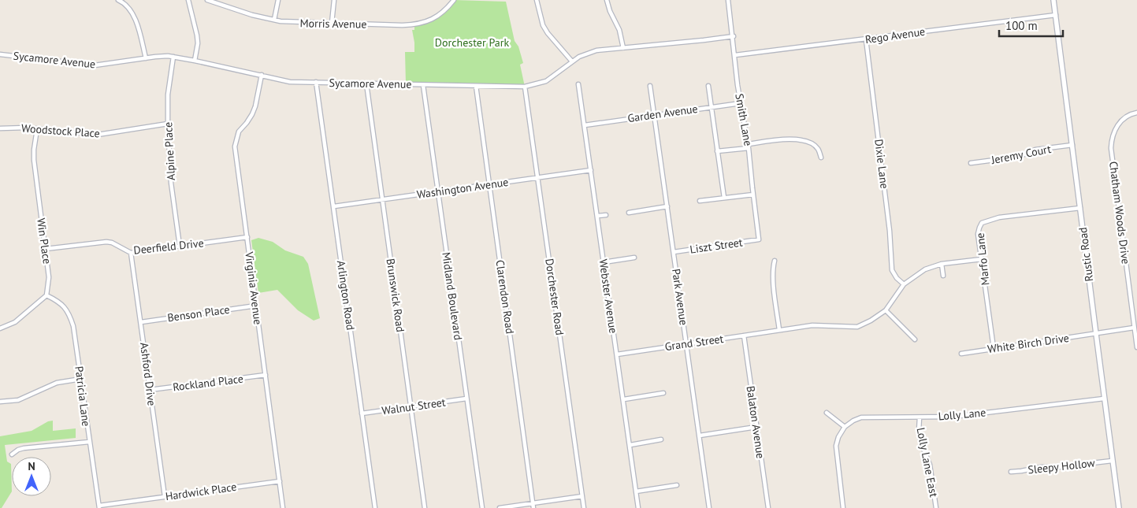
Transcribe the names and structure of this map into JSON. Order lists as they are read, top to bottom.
{
  "streets": {
    "street": [
      "Morris Avenue",
      "Rego Avenue",
      "Sycamore Avenue",
      "Garden Avenue",
      "Smith Lane",
      "Woodstock Place",
      "Alpine Place",
      "Jeremy Court",
      "Dixie Lane",
      "Washington Avenue",
      "Chatham Woods Drive",
      "Win Place",
      "Liszt Street",
      "Deerfield Drive",
      "Rustic Road",
      "Marfo Lane",
      "Virginia Avenue",
      "Arlington Road",
      "Brunswick Road",
      "Midland Boulevard",
      "Webster Avenue",
      "Clarendon Road",
      "Dorchester Road",
      "Park Avenue",
      "Benson Place",
      "Grand Street",
      "White Birch Drive",
      "Ashford Drive",
      "Rockland Place",
      "Patricia Lane",
      "Walnut Street",
      "Lolly Lane",
      "Balaton Avenue",
      "Lolly Lane East",
      "Sleepy Hollow",
      "Hardwick Place"
    ]
  },
  "crossings": [
    ["Rego Avenue", "Smith Lane"],
    ["Rego Avenue", "Dixie Lane"],
    ["Rego Avenue", "Rustic Road"],
    ["Sycamore Avenue", "Smith Lane"],
    ["Sycamore Avenue", "Alpine Place"],
    ["Sycamore Avenue", "Virginia Avenue"],
    ["Sycamore Avenue", "Arlington Road"],
    ["Sycamore Avenue", "Brunswick Road"],
    ["Sycamore Avenue", "Midland Boulevard"],
    ["Sycamore Avenue", "Clarendon Road"],
    ["Sycamore Avenue", "Dorchester Road"],
    ["Garden Avenue", "Smith Lane"],
    ["Garden Avenue", "Webster Avenue"],
    ["Garden Avenue", "Park Avenue"],
    ["Smith Lane", "Liszt Street"],
    ["Woodstock Place", "Alpine Place"],
    ["Woodstock Place", "Win Place"],
    ["Alpine Place", "Deerfield Drive"],
    ["Jeremy Court", "Rustic Road"],
    ["Washington Avenue", "Arlington Road"],
    ["Washington Avenue", "Brunswick Road"],
    ["Washington Avenue", "Midland Boulevard"],
    ["Washington Avenue", "Webster Avenue"],
    ["Washington Avenue", "Clarendon Road"],
    ["Washington Avenue", "Dorchester Road"],
    ["Chatham Woods Drive", "White Birch Drive"],
    ["Win Place", "Deerfield Drive"],
    ["Win Place", "Patricia Lane"],
    ["Liszt Street", "Park Avenue"],
    ["Deerfield Drive", "Virginia Avenue"],
    ["Deerfield Drive", "Ashford Drive"],
    ["Rustic Road", "Marfo Lane"],
    ["Rustic Road", "White Birch Drive"],
    ["Rustic Road", "Lolly Lane"],
    ["Rustic Road", "Sleepy Hollow"],
    ["Marfo Lane", "White Birch Drive"],
    ["Virginia Avenue", "Benson Place"],
    ["Virginia Avenue", "Rockland Place"],
    ["Virginia Avenue", "Hardwick Place"],
    ["Arlington Road", "Walnut Street"],
    ["Brunswick Road", "Walnut Street"],
    ["Midland Boulevard", "Walnut Street"],
    ["Webster Avenue", "Grand Street"],
    ["Park Avenue", "Grand Street"],
    ["Benson Place", "Ashford Drive"],
    ["Grand Street", "Balaton Avenue"],
    ["Ashford Drive", "Rockland Place"],
    ["Ashford Drive", "Hardwick Place"],
    ["Patricia Lane", "Hardwick Place"],
    ["Lolly Lane", "Lolly Lane East"]
  ],
  "parks": ["Dorchester Park"],
  "scale_bar": "100 m",
  "north": "top"
}
